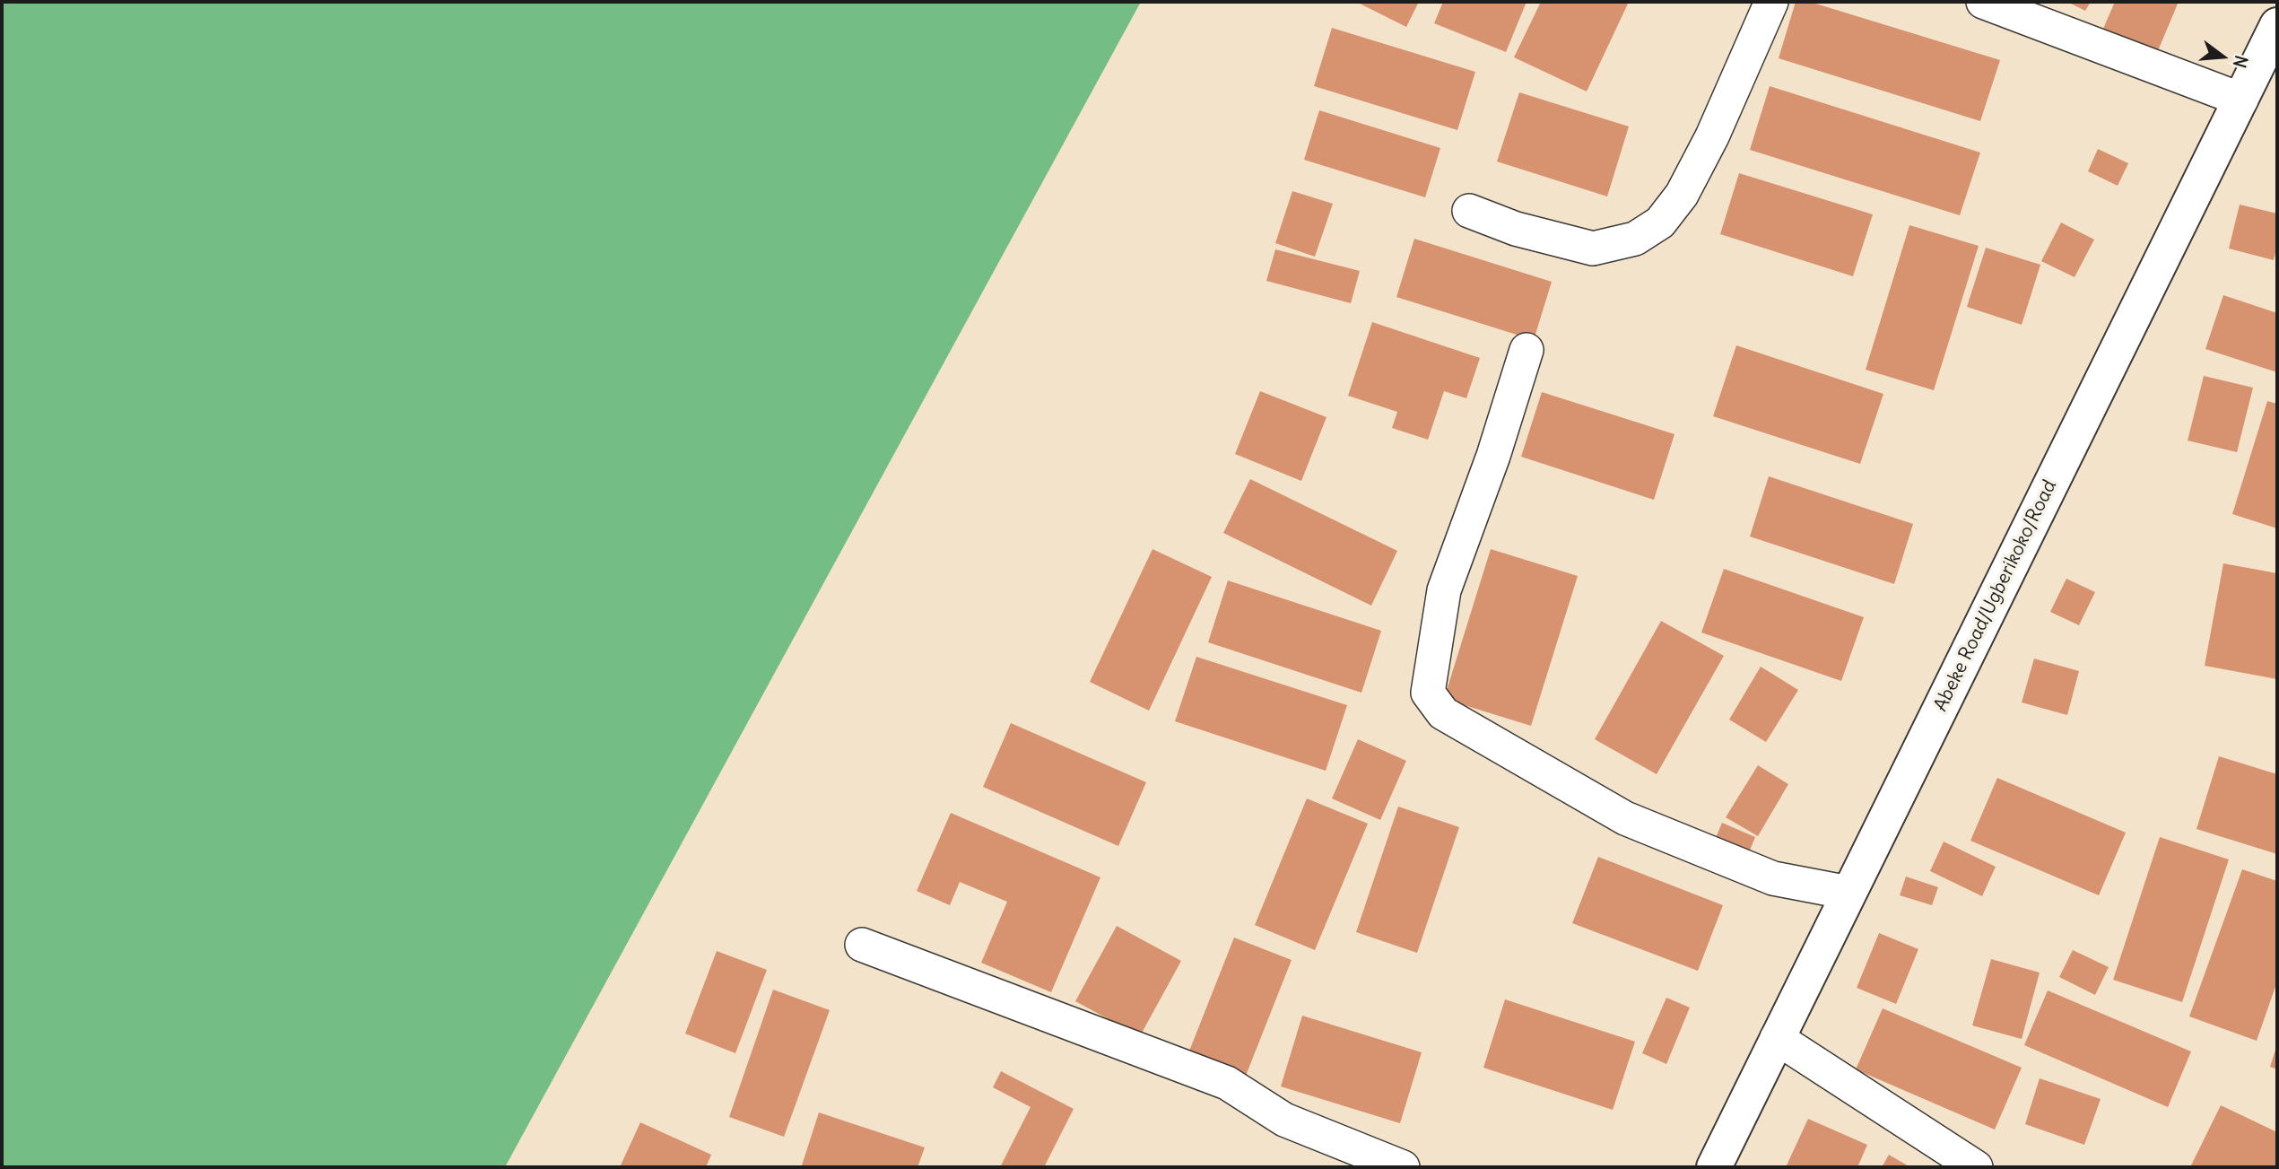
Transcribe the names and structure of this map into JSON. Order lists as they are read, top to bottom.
{
  "streets": {
    "street": ["Abeke Road/Ugberikoko/Road"]
  },
  "north": "right"
}
